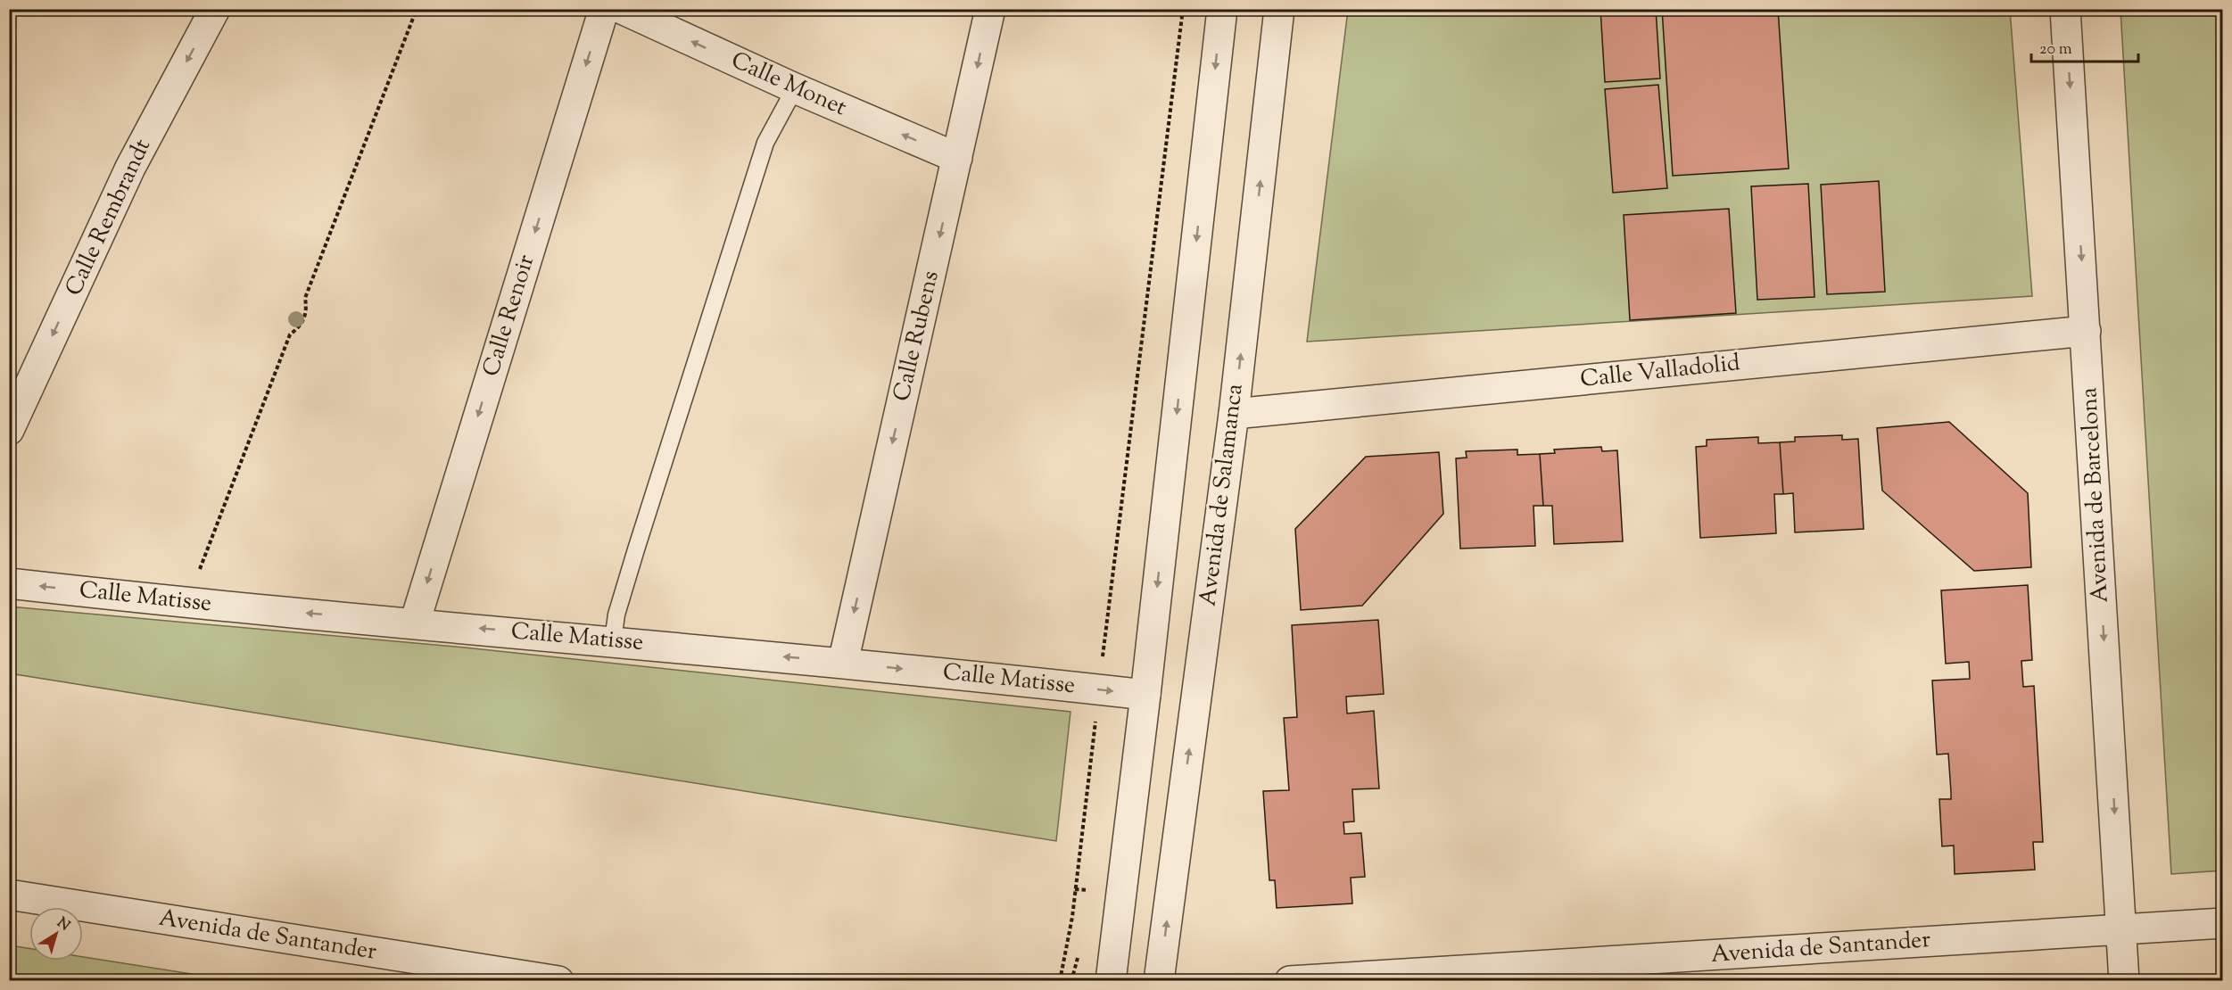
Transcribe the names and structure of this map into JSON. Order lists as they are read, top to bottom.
{
  "streets": {
    "street": [
      "Calle Monet",
      "Calle Rembrandt",
      "Calle Renoir",
      "Calle Rubens",
      "Calle Valladolid",
      "Avenida de Salamanca",
      "Avenida de Barcelona",
      "Calle Matisse",
      "Avenida de Santander"
    ]
  },
  "crossings": [
    ["Calle Monet", "Calle Rubens"],
    ["Calle Renoir", "Calle Matisse"],
    ["Calle Rubens", "Calle Matisse"],
    ["Calle Valladolid", "Avenida de Salamanca"],
    ["Calle Valladolid", "Avenida de Barcelona"],
    ["Avenida de Barcelona", "Avenida de Santander"]
  ],
  "one_way": [
    "Calle Monet",
    "Calle Rembrandt",
    "Calle Renoir",
    "Avenida de Barcelona"
  ],
  "scale_bar": "20 m",
  "north": "top right"
}
